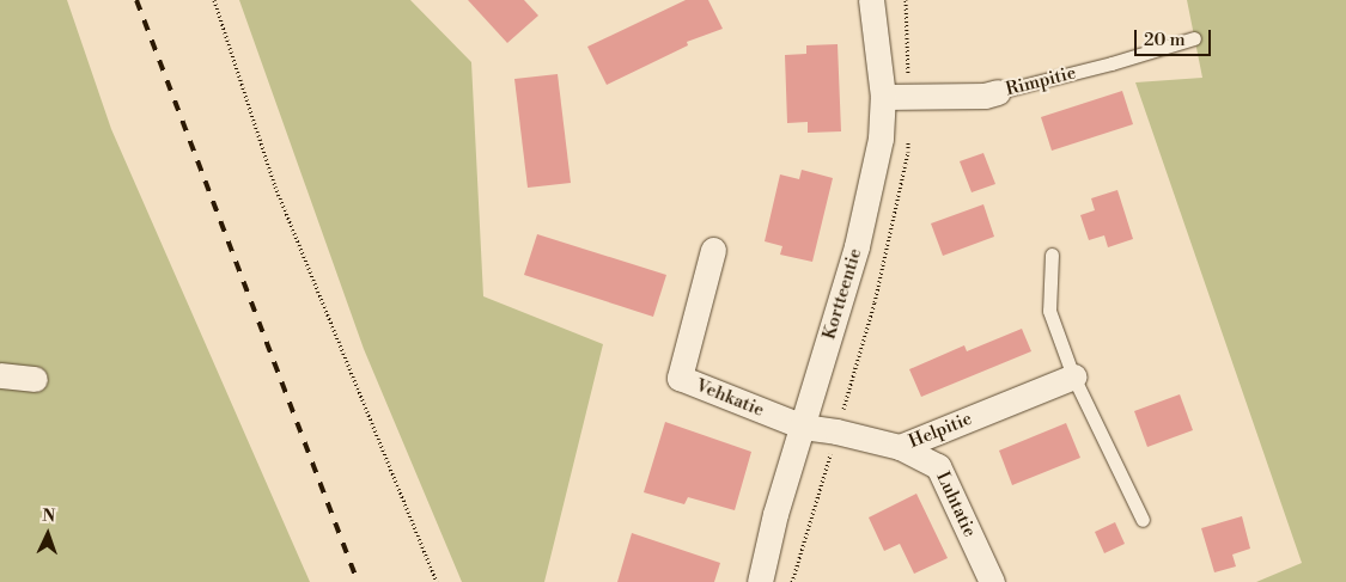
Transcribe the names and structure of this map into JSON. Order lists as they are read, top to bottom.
{
  "streets": {
    "street": [
      "Rimpitie",
      "Kortteentie",
      "Vehkatie",
      "Helpitie",
      "Luhtatie"
    ]
  },
  "crossings": [
    ["Rimpitie", "Kortteentie"],
    ["Kortteentie", "Vehkatie"],
    ["Kortteentie", "Helpitie"],
    ["Vehkatie", "Helpitie"],
    ["Helpitie", "Luhtatie"]
  ],
  "scale_bar": "20 m",
  "north": "top"
}
